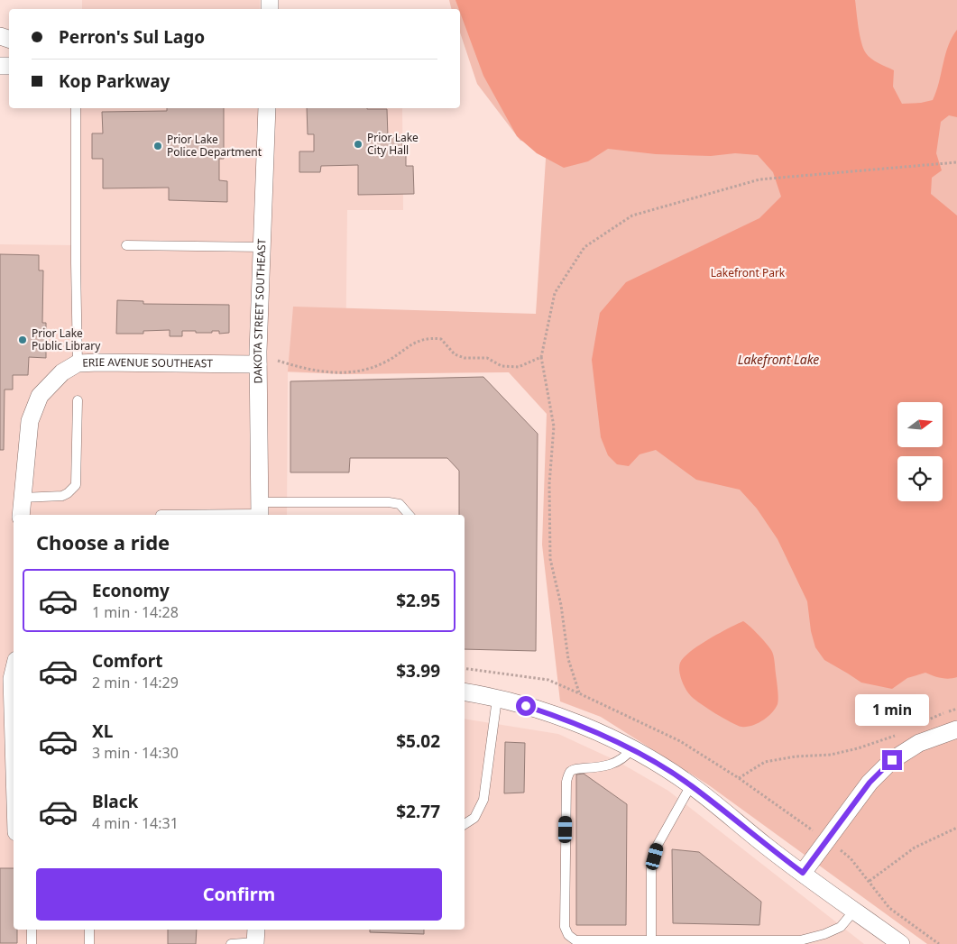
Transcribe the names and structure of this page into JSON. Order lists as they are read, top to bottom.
{
  "streets": {
    "street": ["DAKOTA STREET SOUTHEAST", "ERIE AVENUE SOUTHEAST"]
  },
  "crossings": [
    ["DAKOTA STREET SOUTHEAST", "ERIE AVENUE SOUTHEAST"]
  ],
  "water": ["Lakefront Lake"],
  "parks": ["Lakefront Park"],
  "places": ["Prior Lake City Hall", "Prior Lake Police Department", "Prior Lake Public Library"],
  "north": "right",
  "page": {
    "banner": ["Perron's Sul Lago", "Kop Parkway"],
    "heading": "Choose a ride",
    "list": [
      {
        "name": "Economy",
        "note": "1 min · 14:28",
        "value": "$2.95"
      },
      {
        "name": "Comfort",
        "note": "2 min · 14:29",
        "value": "$3.99"
      },
      {
        "name": "XL",
        "note": "3 min · 14:30",
        "value": "$5.02"
      },
      {
        "name": "Black",
        "note": "4 min · 14:31",
        "value": "$2.77"
      }
    ],
    "bubble": "1 min",
    "buttons": "Confirm"
  }
}
